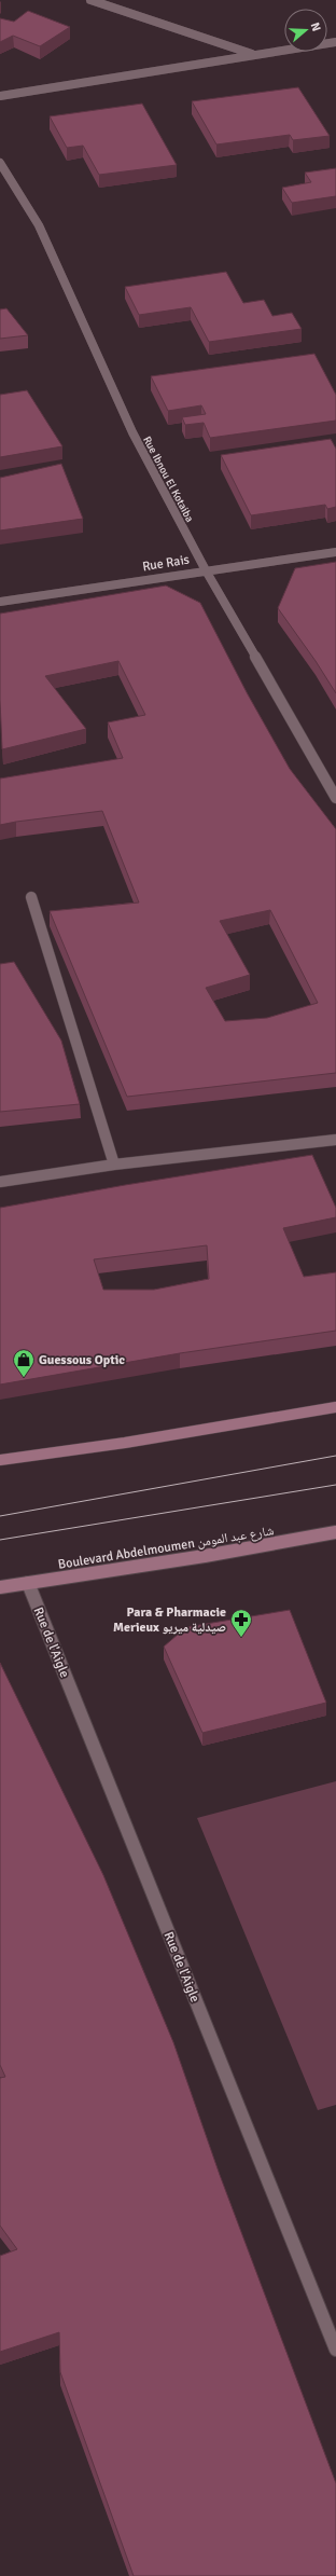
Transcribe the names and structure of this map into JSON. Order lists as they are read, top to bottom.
{
  "streets": {
    "main road": ["Boulevard Abdelmoumen شارع عبد المومن"],
    "street": ["Rue Ibnou El Kotaiba", "Rue Rais", "Rue de l'Aigle"]
  },
  "crossings": [
    ["Rue Ibnou El Kotaiba", "Rue Rais"],
    ["Boulevard Abdelmoumen شارع عبد المومن", "Rue de l'Aigle"]
  ],
  "places": {
    "shop": ["Guessous Optic"],
    "pharmacy": ["Para & Pharmacie Merieux صيدلية ميريو"]
  },
  "north": "right"
}
